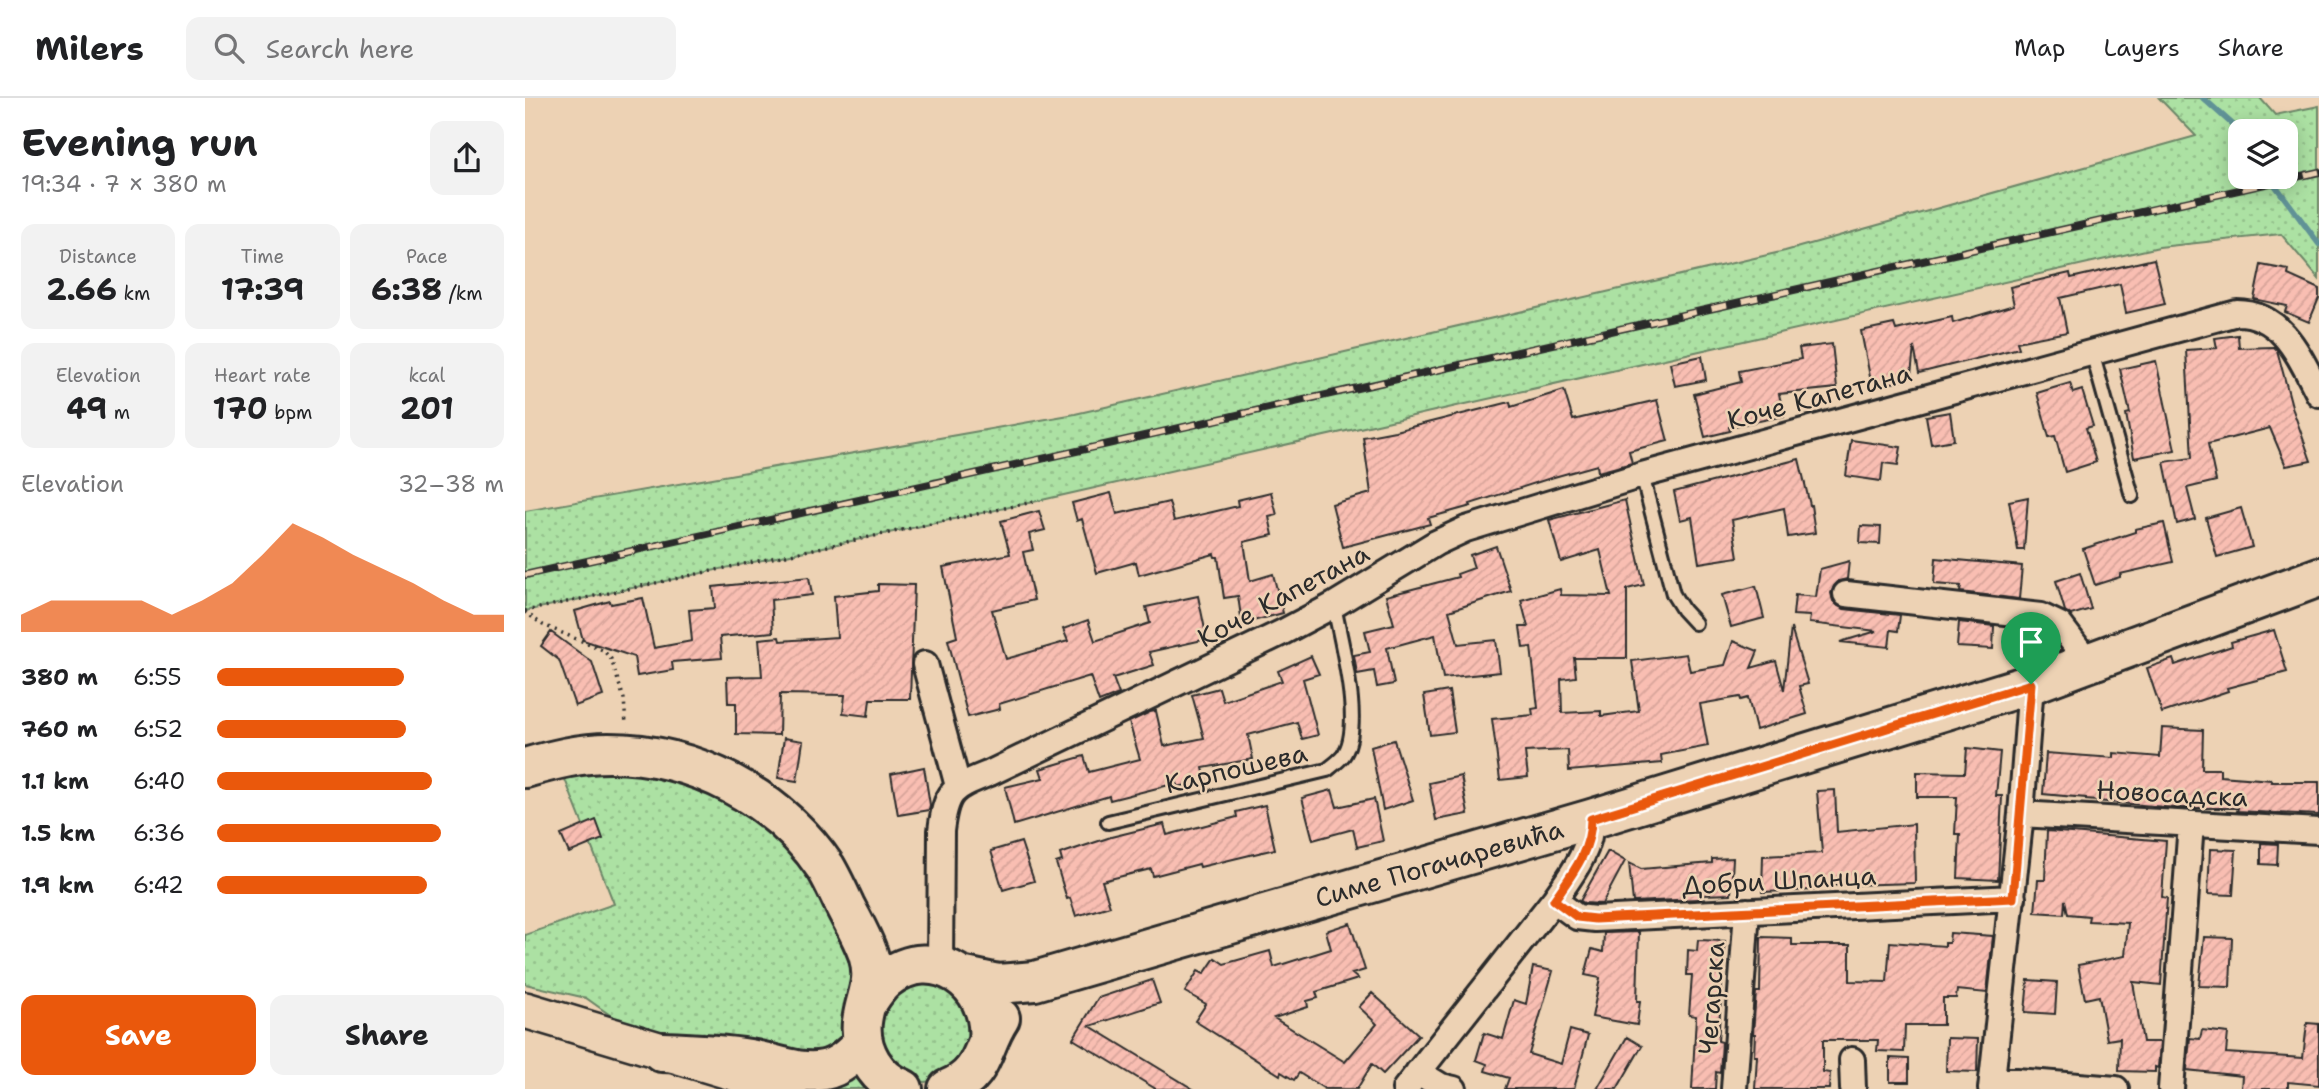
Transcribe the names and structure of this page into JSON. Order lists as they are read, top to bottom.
{
  "streets": {
    "main road": ["Симе Погачаревића"],
    "street": [
      "Коче Капетана",
      "Новосадска",
      "Добри Шпанца",
      "Чегарска"
    ],
    "lane": ["Карпошева"]
  },
  "crossings": [
    ["Коче Капетана", "Карпошева"],
    ["Добри Шпанца", "Чегарска"]
  ],
  "page": {
    "header": "Milers",
    "search": "Search here",
    "nav": ["Map", "Layers", "Share"],
    "heading": ["Evening run", "19:34 · 7 × 380 m"],
    "stats": [
      ["Distance", "2.66 km"],
      ["Time", "17:39"],
      ["Pace", "6:38 /km"],
      ["Elevation", "49 m"],
      ["Heart rate", "170 bpm"],
      ["kcal", "201"]
    ],
    "chart": ["Elevation", "32–38 m"],
    "list": [
      {
        "name": "380 m",
        "note": "6:55"
      },
      {
        "name": "760 m",
        "note": "6:52"
      },
      {
        "name": "1.1 km",
        "note": "6:40"
      },
      {
        "name": "1.5 km",
        "note": "6:36"
      },
      {
        "name": "1.9 km",
        "note": "6:42"
      }
    ],
    "buttons": ["Save", "Share"]
  }
}
